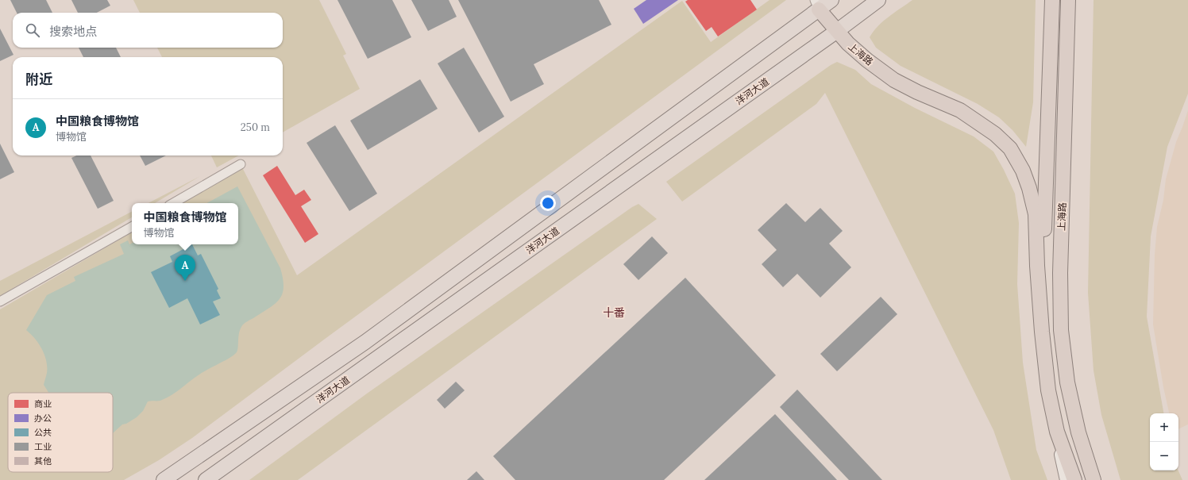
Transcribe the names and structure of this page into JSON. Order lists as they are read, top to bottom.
{
  "streets": {
    "highway": ["上海路"],
    "main road": ["洋河大道"]
  },
  "crossings": [
    ["上海路", "洋河大道"]
  ],
  "districts": ["十番"],
  "legend": [
    "商业",
    "办公",
    "公共",
    "工业",
    "其他"
  ],
  "page": {
    "search": "搜索地点",
    "heading": "附近",
    "list": [
      {
        "mark": "A",
        "name": "中国粮食博物馆",
        "note": "博物馆",
        "value": "250 m"
      }
    ],
    "popup": ["中国粮食博物馆", "博物馆"],
    "pins": "A",
    "map_buttons": ["+", "−"]
  }
}
